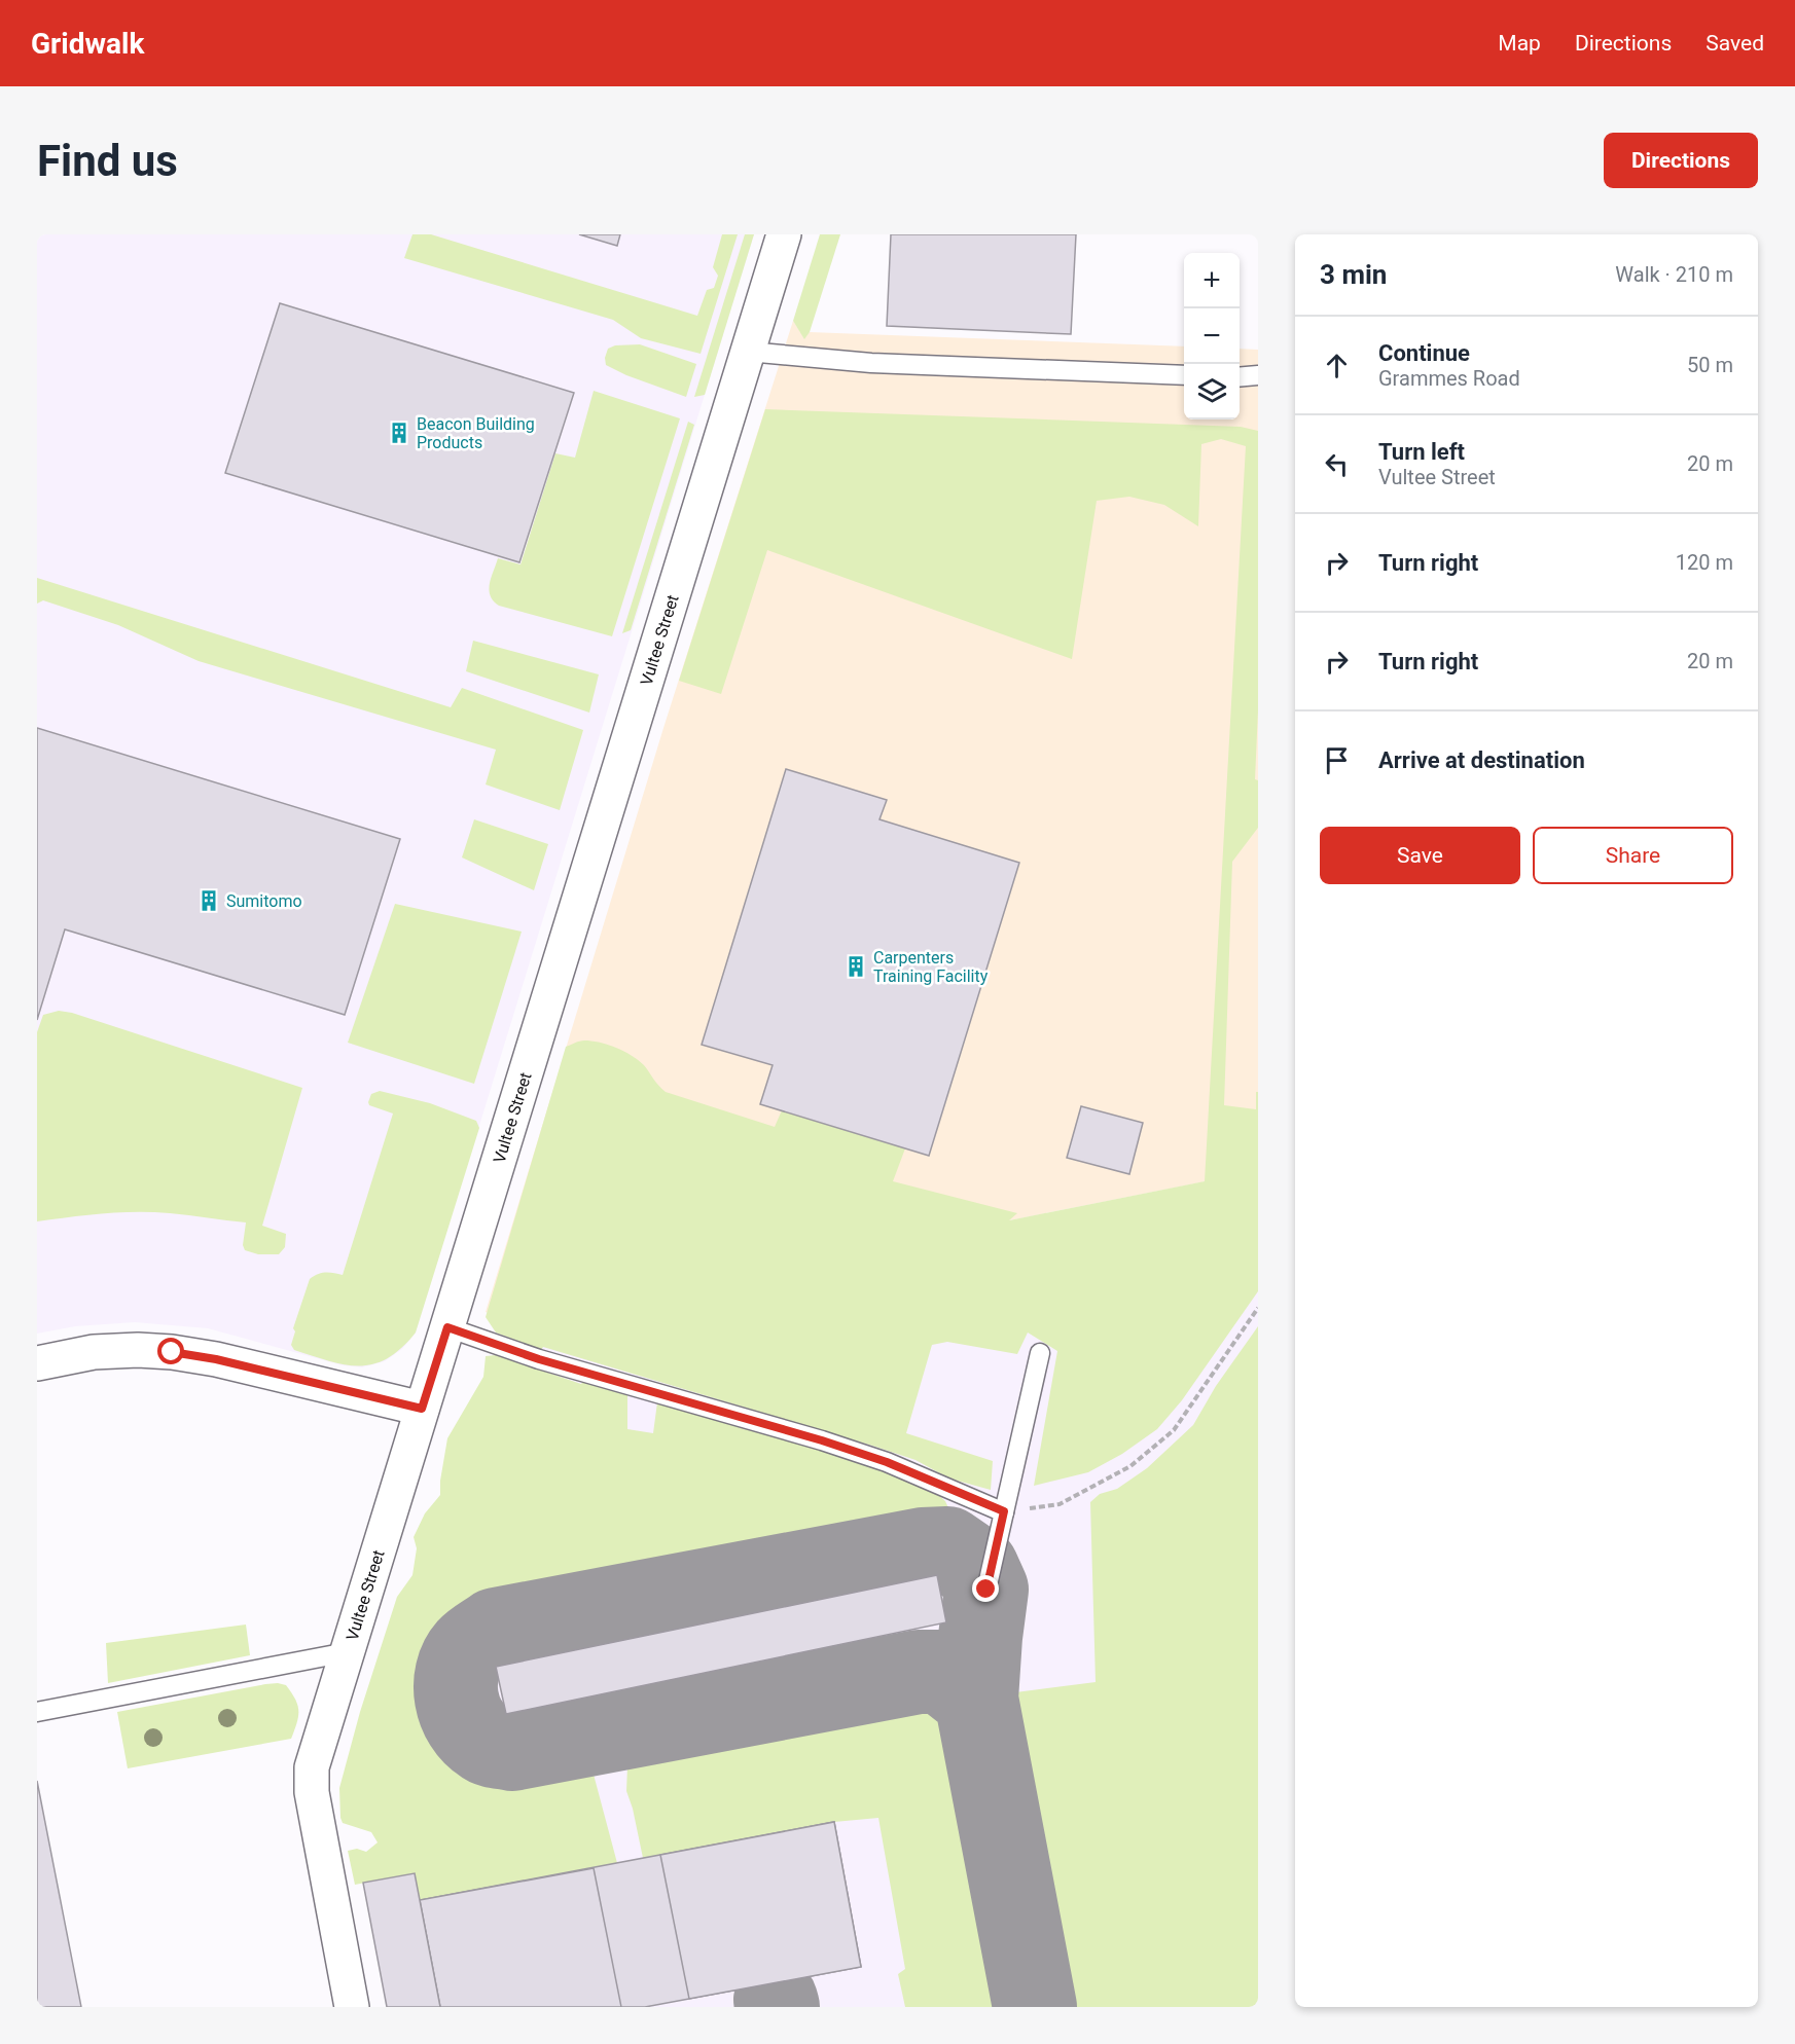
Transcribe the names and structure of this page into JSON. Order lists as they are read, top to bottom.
{
  "streets": {
    "street": ["Vultee Street"]
  },
  "places": {
    "building": ["Beacon Building Products", "Sumitomo", "Carpenters Training Facility"]
  },
  "page": {
    "header": "Gridwalk",
    "nav": ["Map", "Directions", "Saved"],
    "buttons": [
      "Directions",
      ["Save", "Share"]
    ],
    "title": "Find us",
    "heading": ["3 min", "Walk · 210 m"],
    "map_buttons": ["+", "−"],
    "list": [
      ["Continue", "Grammes Road", "50 m"],
      ["Turn left", "Vultee Street", "20 m"],
      ["Turn right", "120 m"],
      ["Turn right", "20 m"],
      "Arrive at destination"
    ]
  }
}
